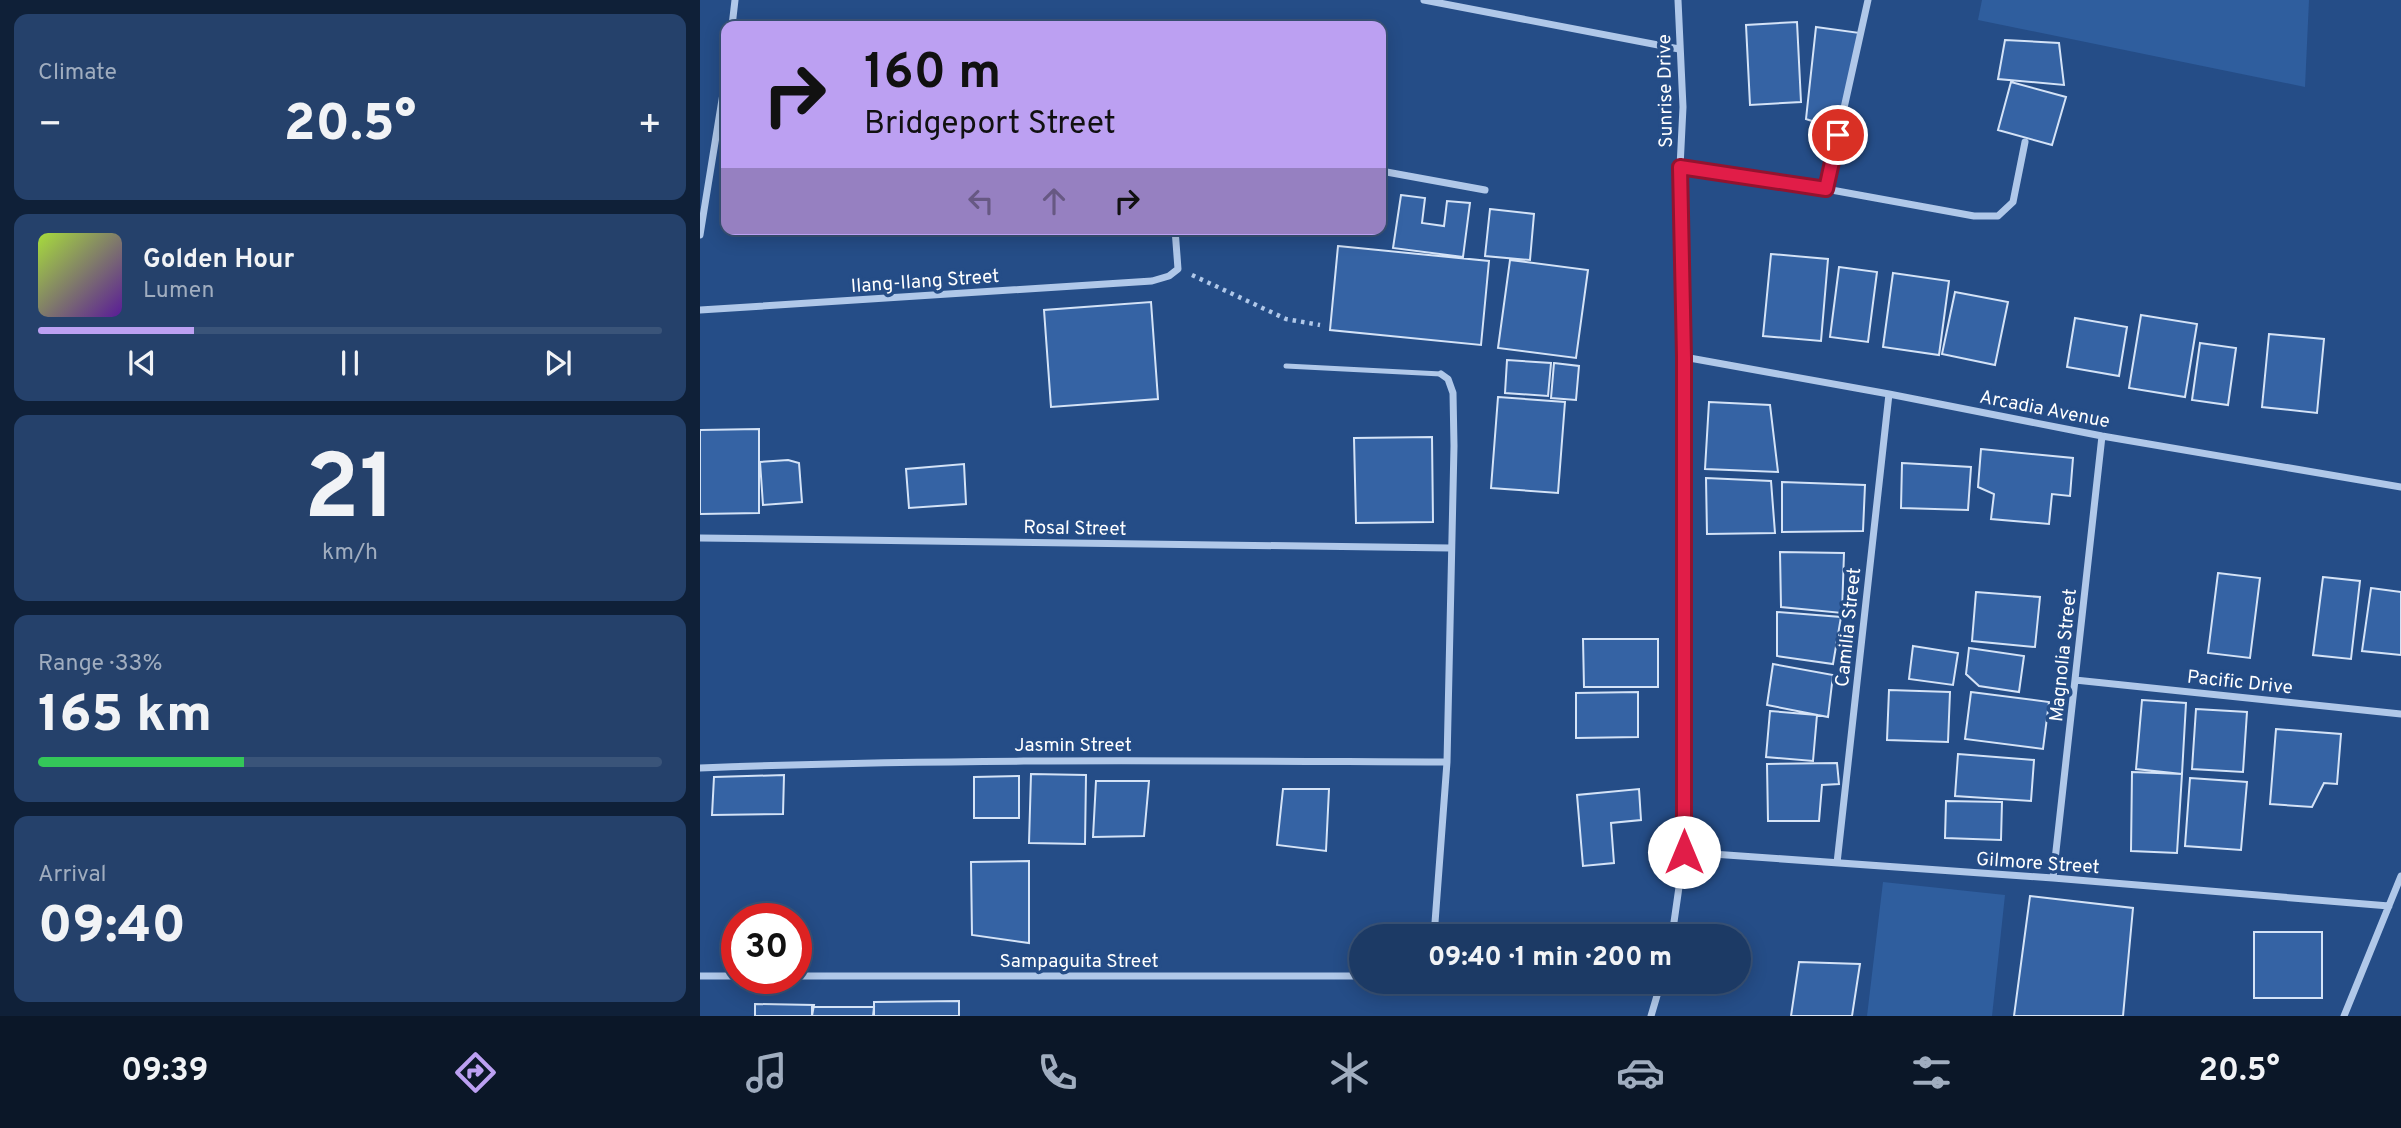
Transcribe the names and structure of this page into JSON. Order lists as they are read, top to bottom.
{
  "streets": {
    "street": [
      "Sunrise Drive",
      "Ilang-Ilang Street",
      "Arcadia Avenue",
      "Rosal Street",
      "Camilia Street",
      "Magnolia Street",
      "Pacific Drive",
      "Jasmin Street",
      "Gilmore Street",
      "Sampaguita Street"
    ]
  },
  "crossings": [
    ["Sunrise Drive", "Arcadia Avenue"],
    ["Sunrise Drive", "Gilmore Street"],
    ["Arcadia Avenue", "Camilia Street"],
    ["Arcadia Avenue", "Magnolia Street"],
    ["Camilia Street", "Gilmore Street"],
    ["Magnolia Street", "Pacific Drive"],
    ["Magnolia Street", "Gilmore Street"]
  ],
  "page": {
    "tile": [
      "Climate",
      ["21", "km/h"],
      ["Range · 33%", "165 km"],
      ["Arrival", "09:40"]
    ],
    "turn": ["160 m", "Bridgeport Street"],
    "heat": ["−", "20.5°", "+"],
    "song": ["Golden Hour", "Lumen"],
    "limit": "30",
    "trip": "09:40 · 1 min · 200 m",
    "tabs": ["09:39", "20.5°"]
  }
}
